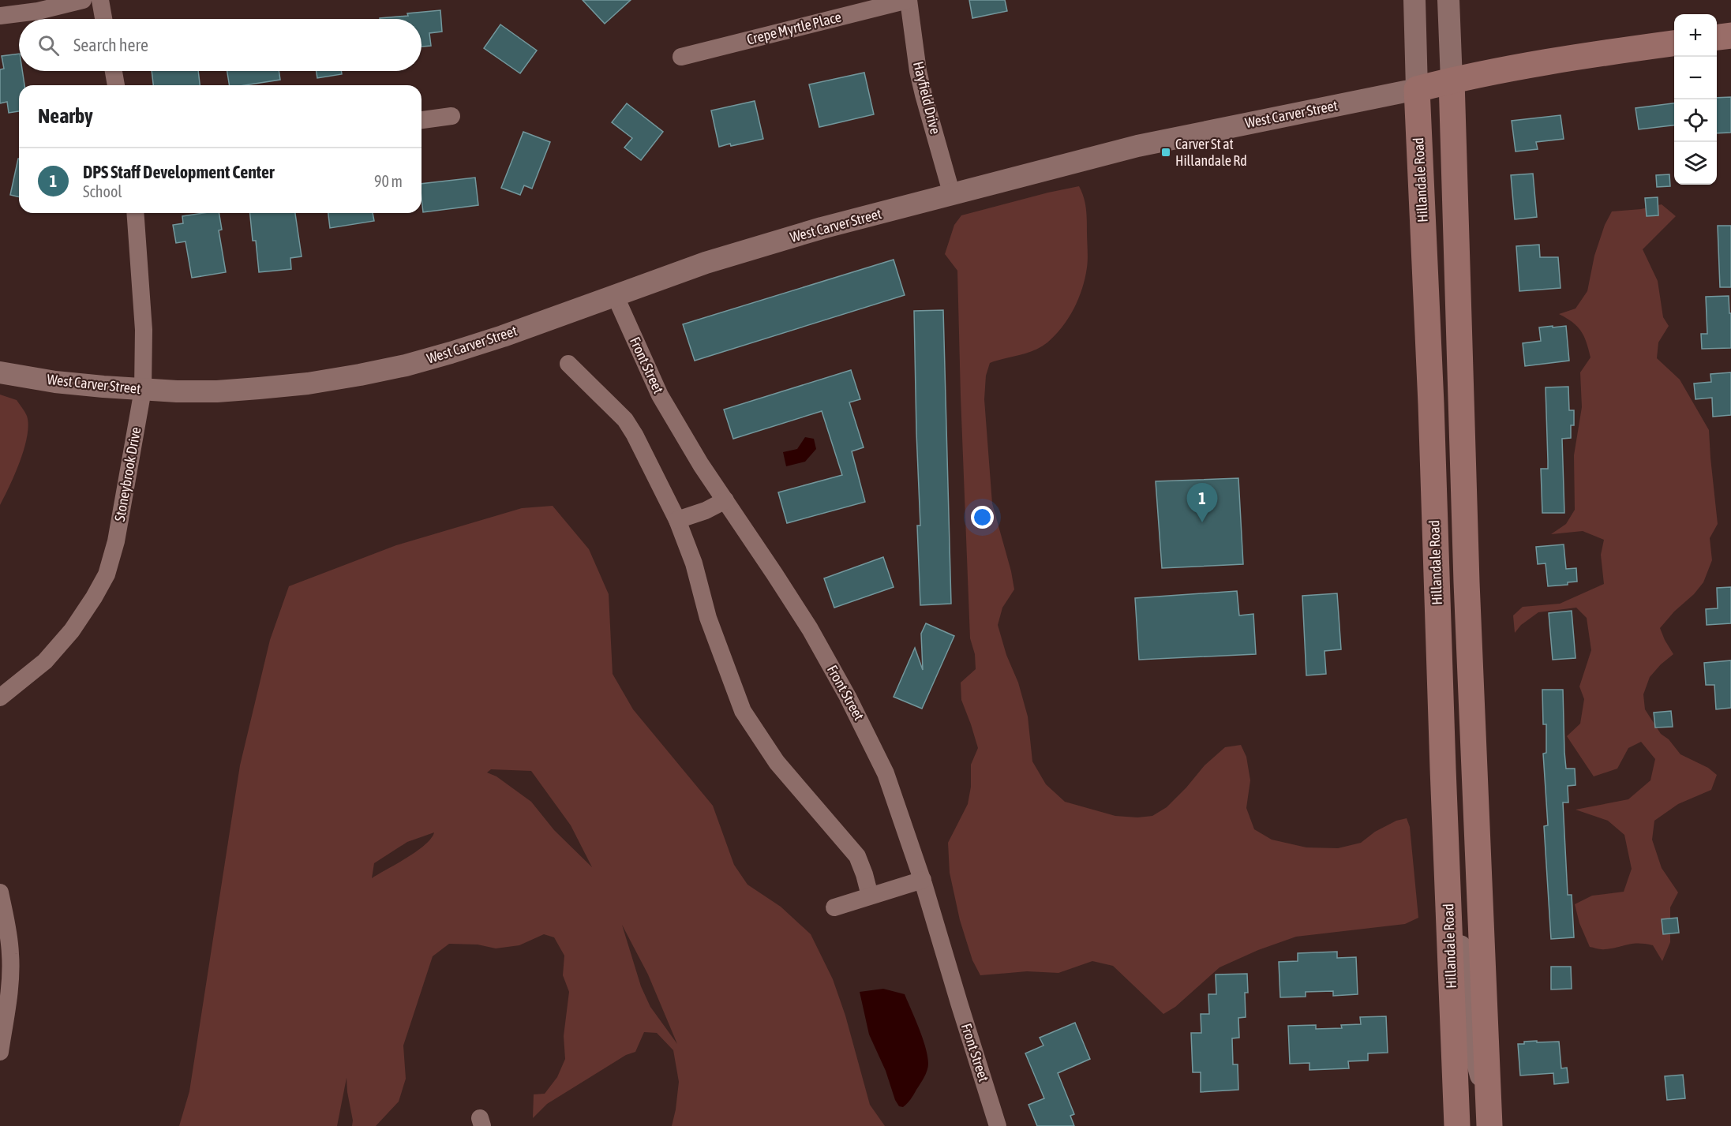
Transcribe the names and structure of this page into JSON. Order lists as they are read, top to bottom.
{
  "streets": {
    "main road": ["West Carver Street", "Hillandale Road"],
    "street": [
      "Crepe Myrtle Place",
      "Hayfield Drive",
      "Front Street",
      "Stoneybrook Drive"
    ]
  },
  "crossings": [
    ["Crepe Myrtle Place", "Hayfield Drive"],
    ["Hayfield Drive", "West Carver Street"],
    ["West Carver Street", "Hillandale Road"],
    ["West Carver Street", "Front Street"],
    ["West Carver Street", "Stoneybrook Drive"]
  ],
  "places": {
    "transit": ["Carver St at Hillandale Rd"]
  },
  "page": {
    "map_buttons": ["+", "−"],
    "search": "Search here",
    "heading": "Nearby",
    "list": [
      {
        "mark": "1",
        "name": "DPS Staff Development Center",
        "note": "School",
        "value": "90 m"
      }
    ],
    "pins": "1"
  }
}
